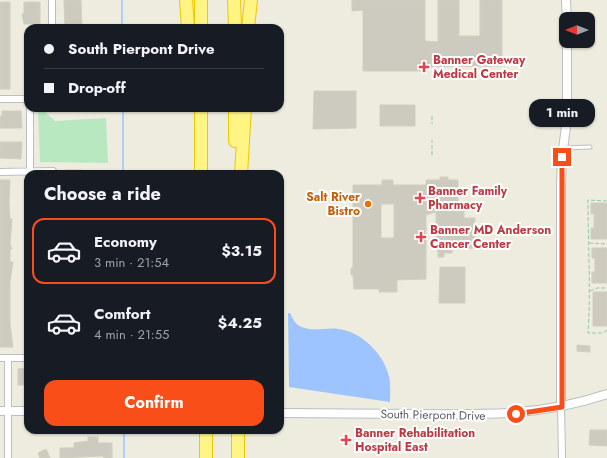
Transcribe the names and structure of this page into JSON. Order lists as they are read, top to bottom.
{
  "streets": {
    "street": ["South Pierpont Drive"]
  },
  "places": {
    "health": [
      "Banner Gateway Medical Center",
      "Banner Family Pharmacy",
      "Banner MD Anderson Cancer Center",
      "Banner Rehabilitation Hospital East"
    ],
    "other": ["Salt River Bistro"]
  },
  "north": "left",
  "page": {
    "banner": ["South Pierpont Drive", "Drop-off"],
    "bubble": "1 min",
    "heading": "Choose a ride",
    "list": [
      {
        "name": "Economy",
        "note": "3 min · 21:54",
        "value": "$3.15"
      },
      {
        "name": "Comfort",
        "note": "4 min · 21:55",
        "value": "$4.25"
      }
    ],
    "buttons": "Confirm"
  }
}
